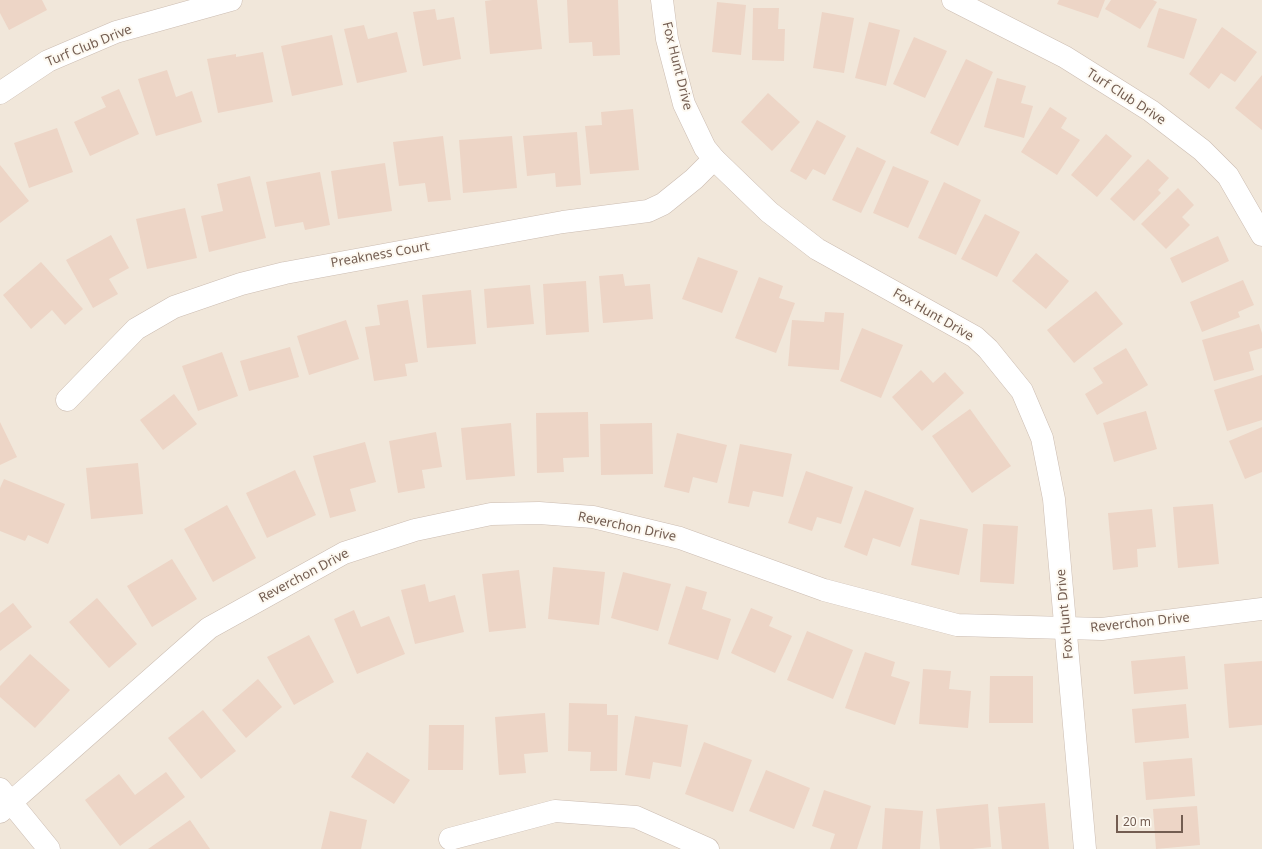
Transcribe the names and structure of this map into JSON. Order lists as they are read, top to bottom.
{
  "streets": {
    "street": [
      "Turf Club Drive",
      "Fox Hunt Drive",
      "Preakness Court",
      "Reverchon Drive"
    ]
  },
  "crossings": [
    ["Fox Hunt Drive", "Preakness Court"],
    ["Fox Hunt Drive", "Reverchon Drive"]
  ],
  "scale_bar": "20 m"
}
